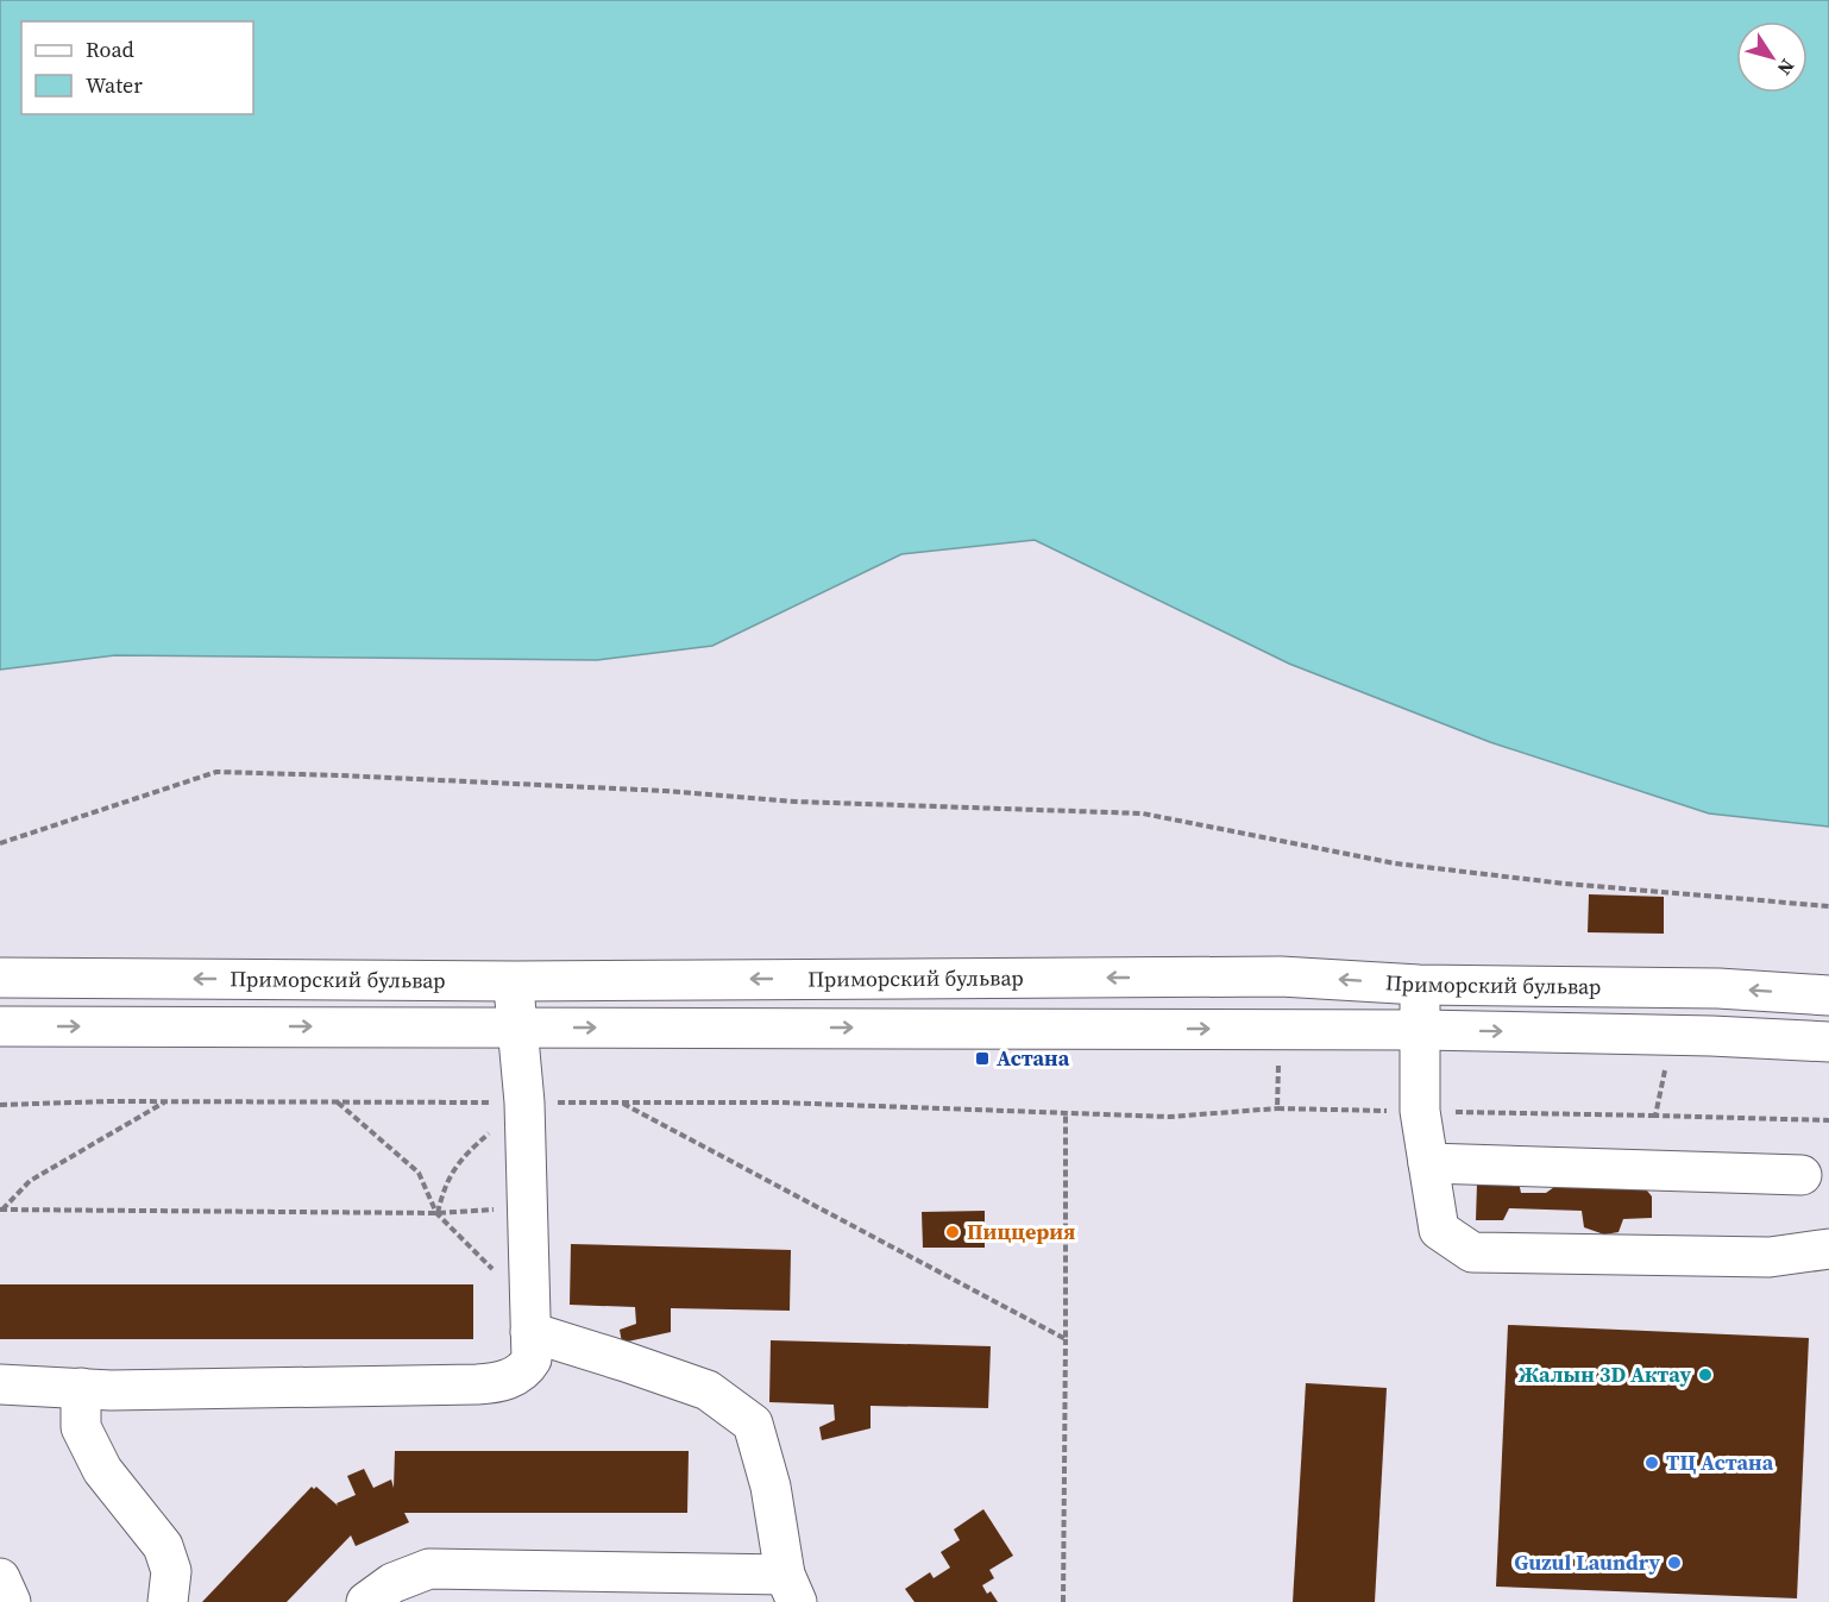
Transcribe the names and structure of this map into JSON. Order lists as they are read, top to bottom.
{
  "streets": {
    "street": ["Приморский бульвар"]
  },
  "places": {
    "transit": ["Астана"],
    "other": [
      "Пиццерия",
      "Жалын 3D Актау",
      "ТЦ Астана",
      "Guzul Laundry"
    ]
  },
  "legend": ["Road", "Water"],
  "north": "bottom right"
}
